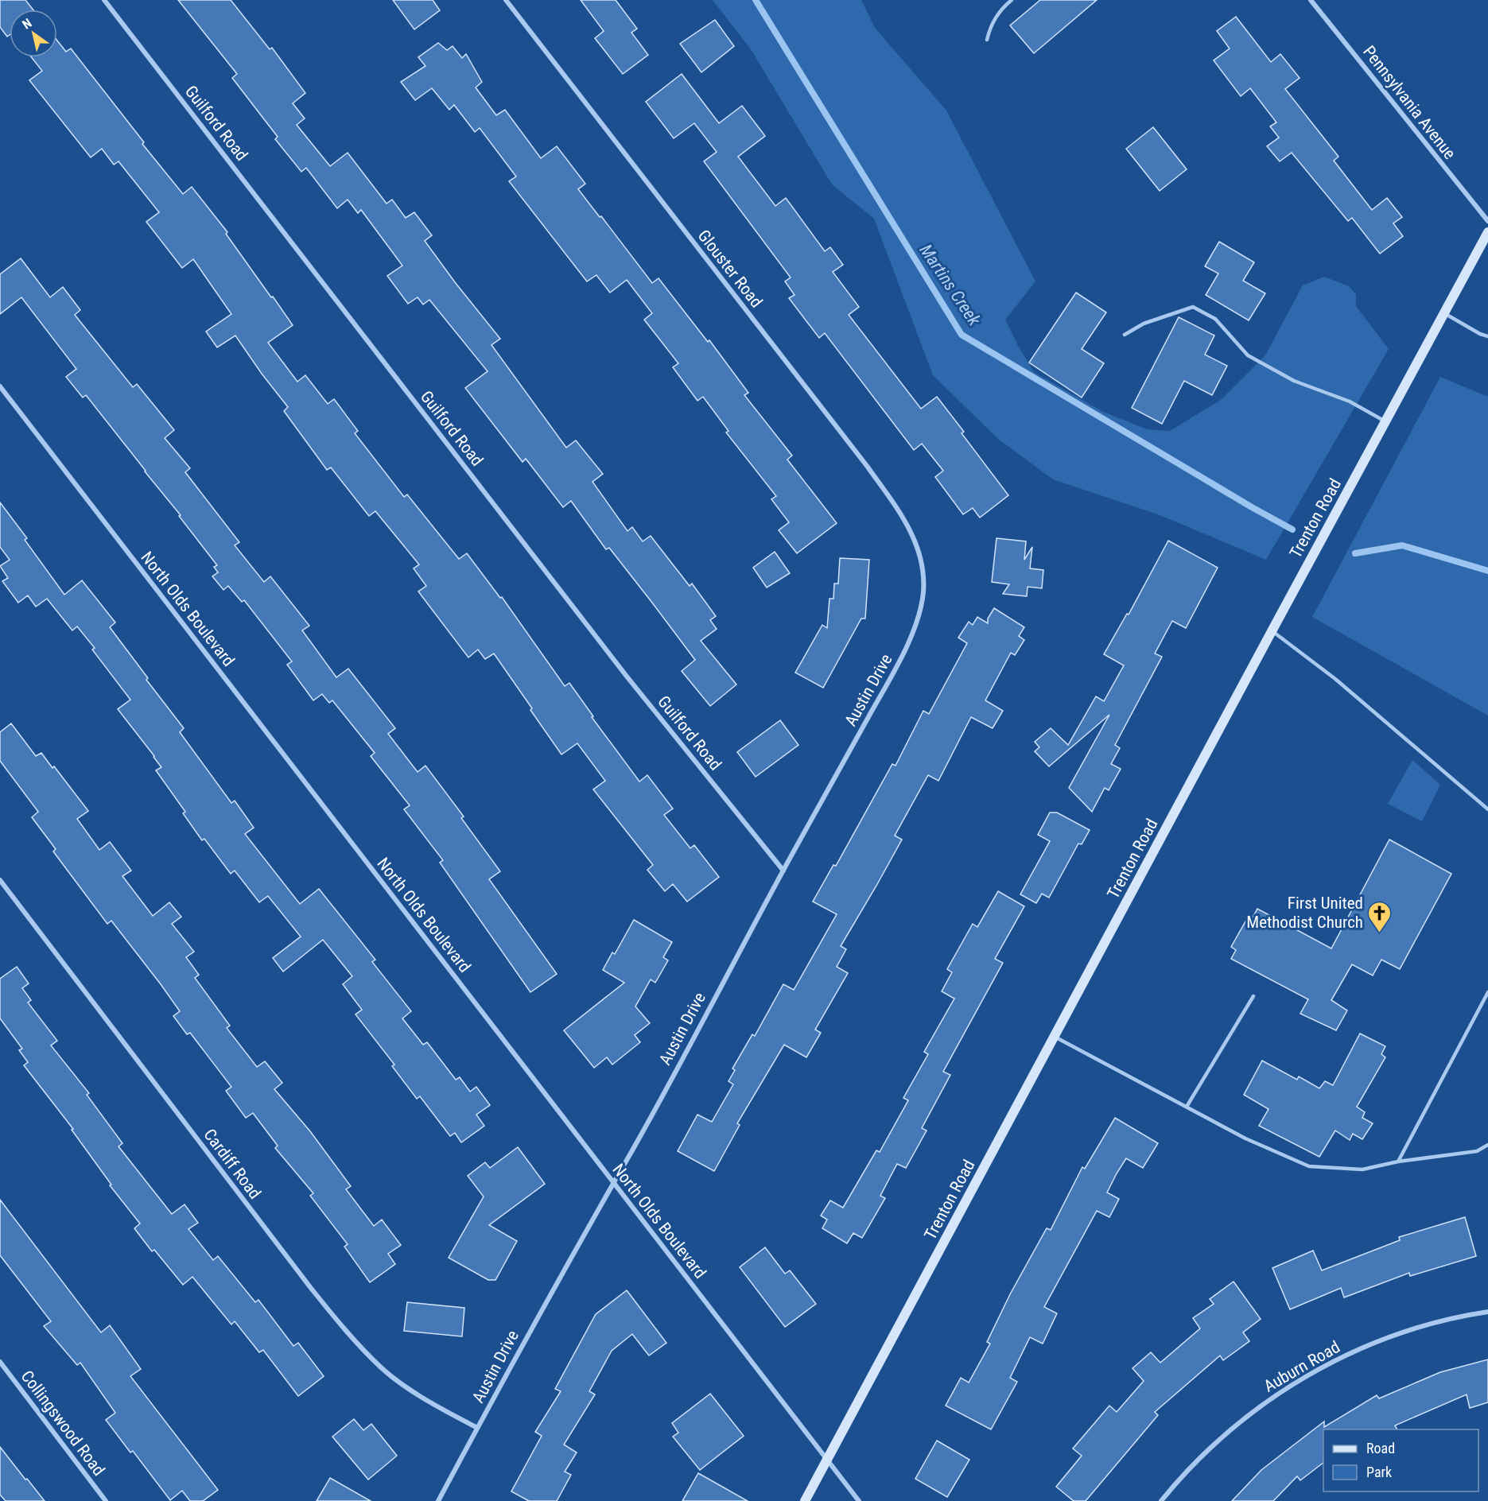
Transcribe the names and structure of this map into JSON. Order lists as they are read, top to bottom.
{
  "streets": {
    "main road": ["Trenton Road"],
    "street": [
      "Pennsylvania Avenue",
      "Guilford Road",
      "Glouster Road",
      "North Olds Boulevard",
      "Austin Drive",
      "Cardiff Road",
      "Auburn Road",
      "Collingswood Road"
    ]
  },
  "crossings": [
    ["Guilford Road", "Austin Drive"],
    ["Glouster Road", "Austin Drive"],
    ["Trenton Road", "North Olds Boulevard"],
    ["North Olds Boulevard", "Austin Drive"],
    ["Austin Drive", "Cardiff Road"]
  ],
  "water": ["Martins Creek"],
  "places": {
    "church": ["First United Methodist Church"]
  },
  "legend": ["Road", "Park"],
  "north": "top left"
}
